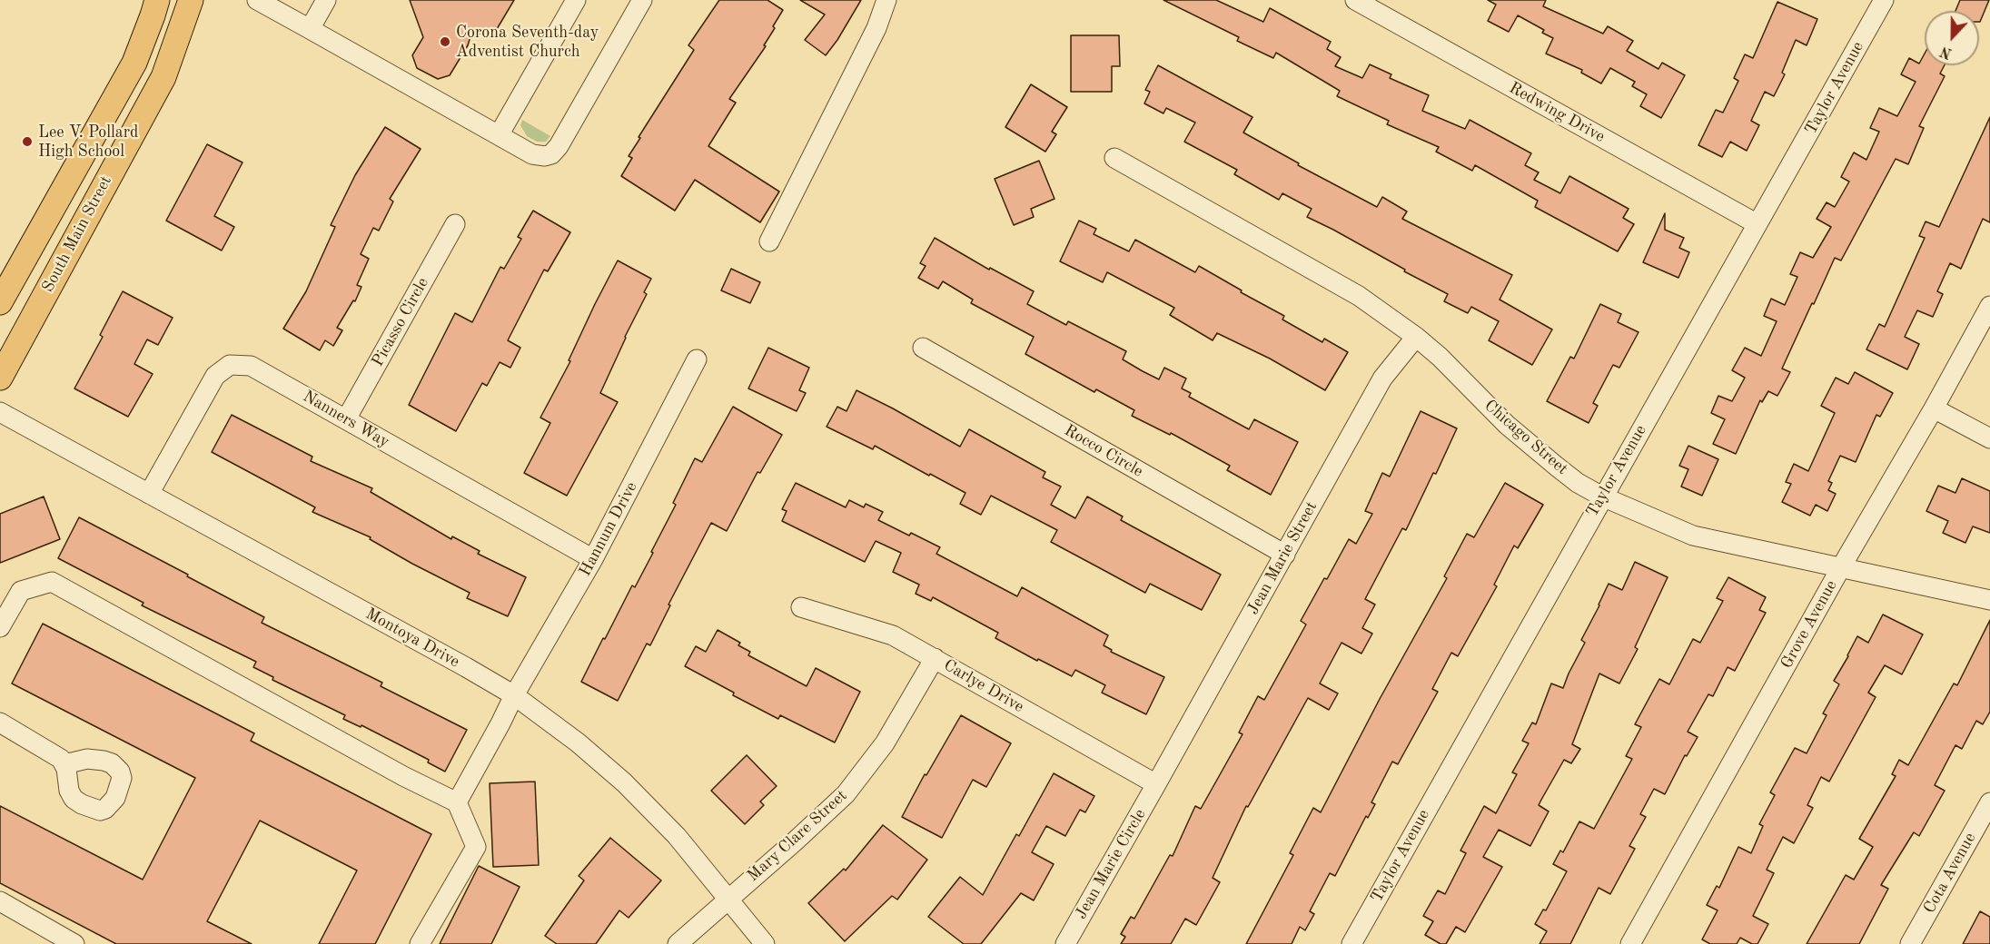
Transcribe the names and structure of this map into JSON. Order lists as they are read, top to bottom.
{
  "streets": {
    "main road": ["South Main Street"],
    "street": [
      "Taylor Avenue",
      "Redwing Drive",
      "Picasso Circle",
      "Nanners Way",
      "Chicago Street",
      "Rocco Circle",
      "Hannum Drive",
      "Jean Marie Street",
      "Grove Avenue",
      "Montoya Drive",
      "Carlye Drive",
      "Mary Clare Street",
      "Jean Marie Circle",
      "Cota Avenue"
    ]
  },
  "crossings": [
    ["Taylor Avenue", "Redwing Drive"],
    ["Taylor Avenue", "Chicago Street"],
    ["Picasso Circle", "Nanners Way"],
    ["Nanners Way", "Hannum Drive"],
    ["Nanners Way", "Montoya Drive"],
    ["Chicago Street", "Jean Marie Street"],
    ["Chicago Street", "Grove Avenue"],
    ["Rocco Circle", "Jean Marie Street"],
    ["Hannum Drive", "Montoya Drive"],
    ["Jean Marie Street", "Carlye Drive"],
    ["Jean Marie Street", "Jean Marie Circle"],
    ["Montoya Drive", "Mary Clare Street"],
    ["Carlye Drive", "Mary Clare Street"],
    ["Carlye Drive", "Jean Marie Circle"]
  ],
  "places": ["Corona Seventh-day Adventist Church", "Lee V. Pollard High School"],
  "north": "bottom"
}
